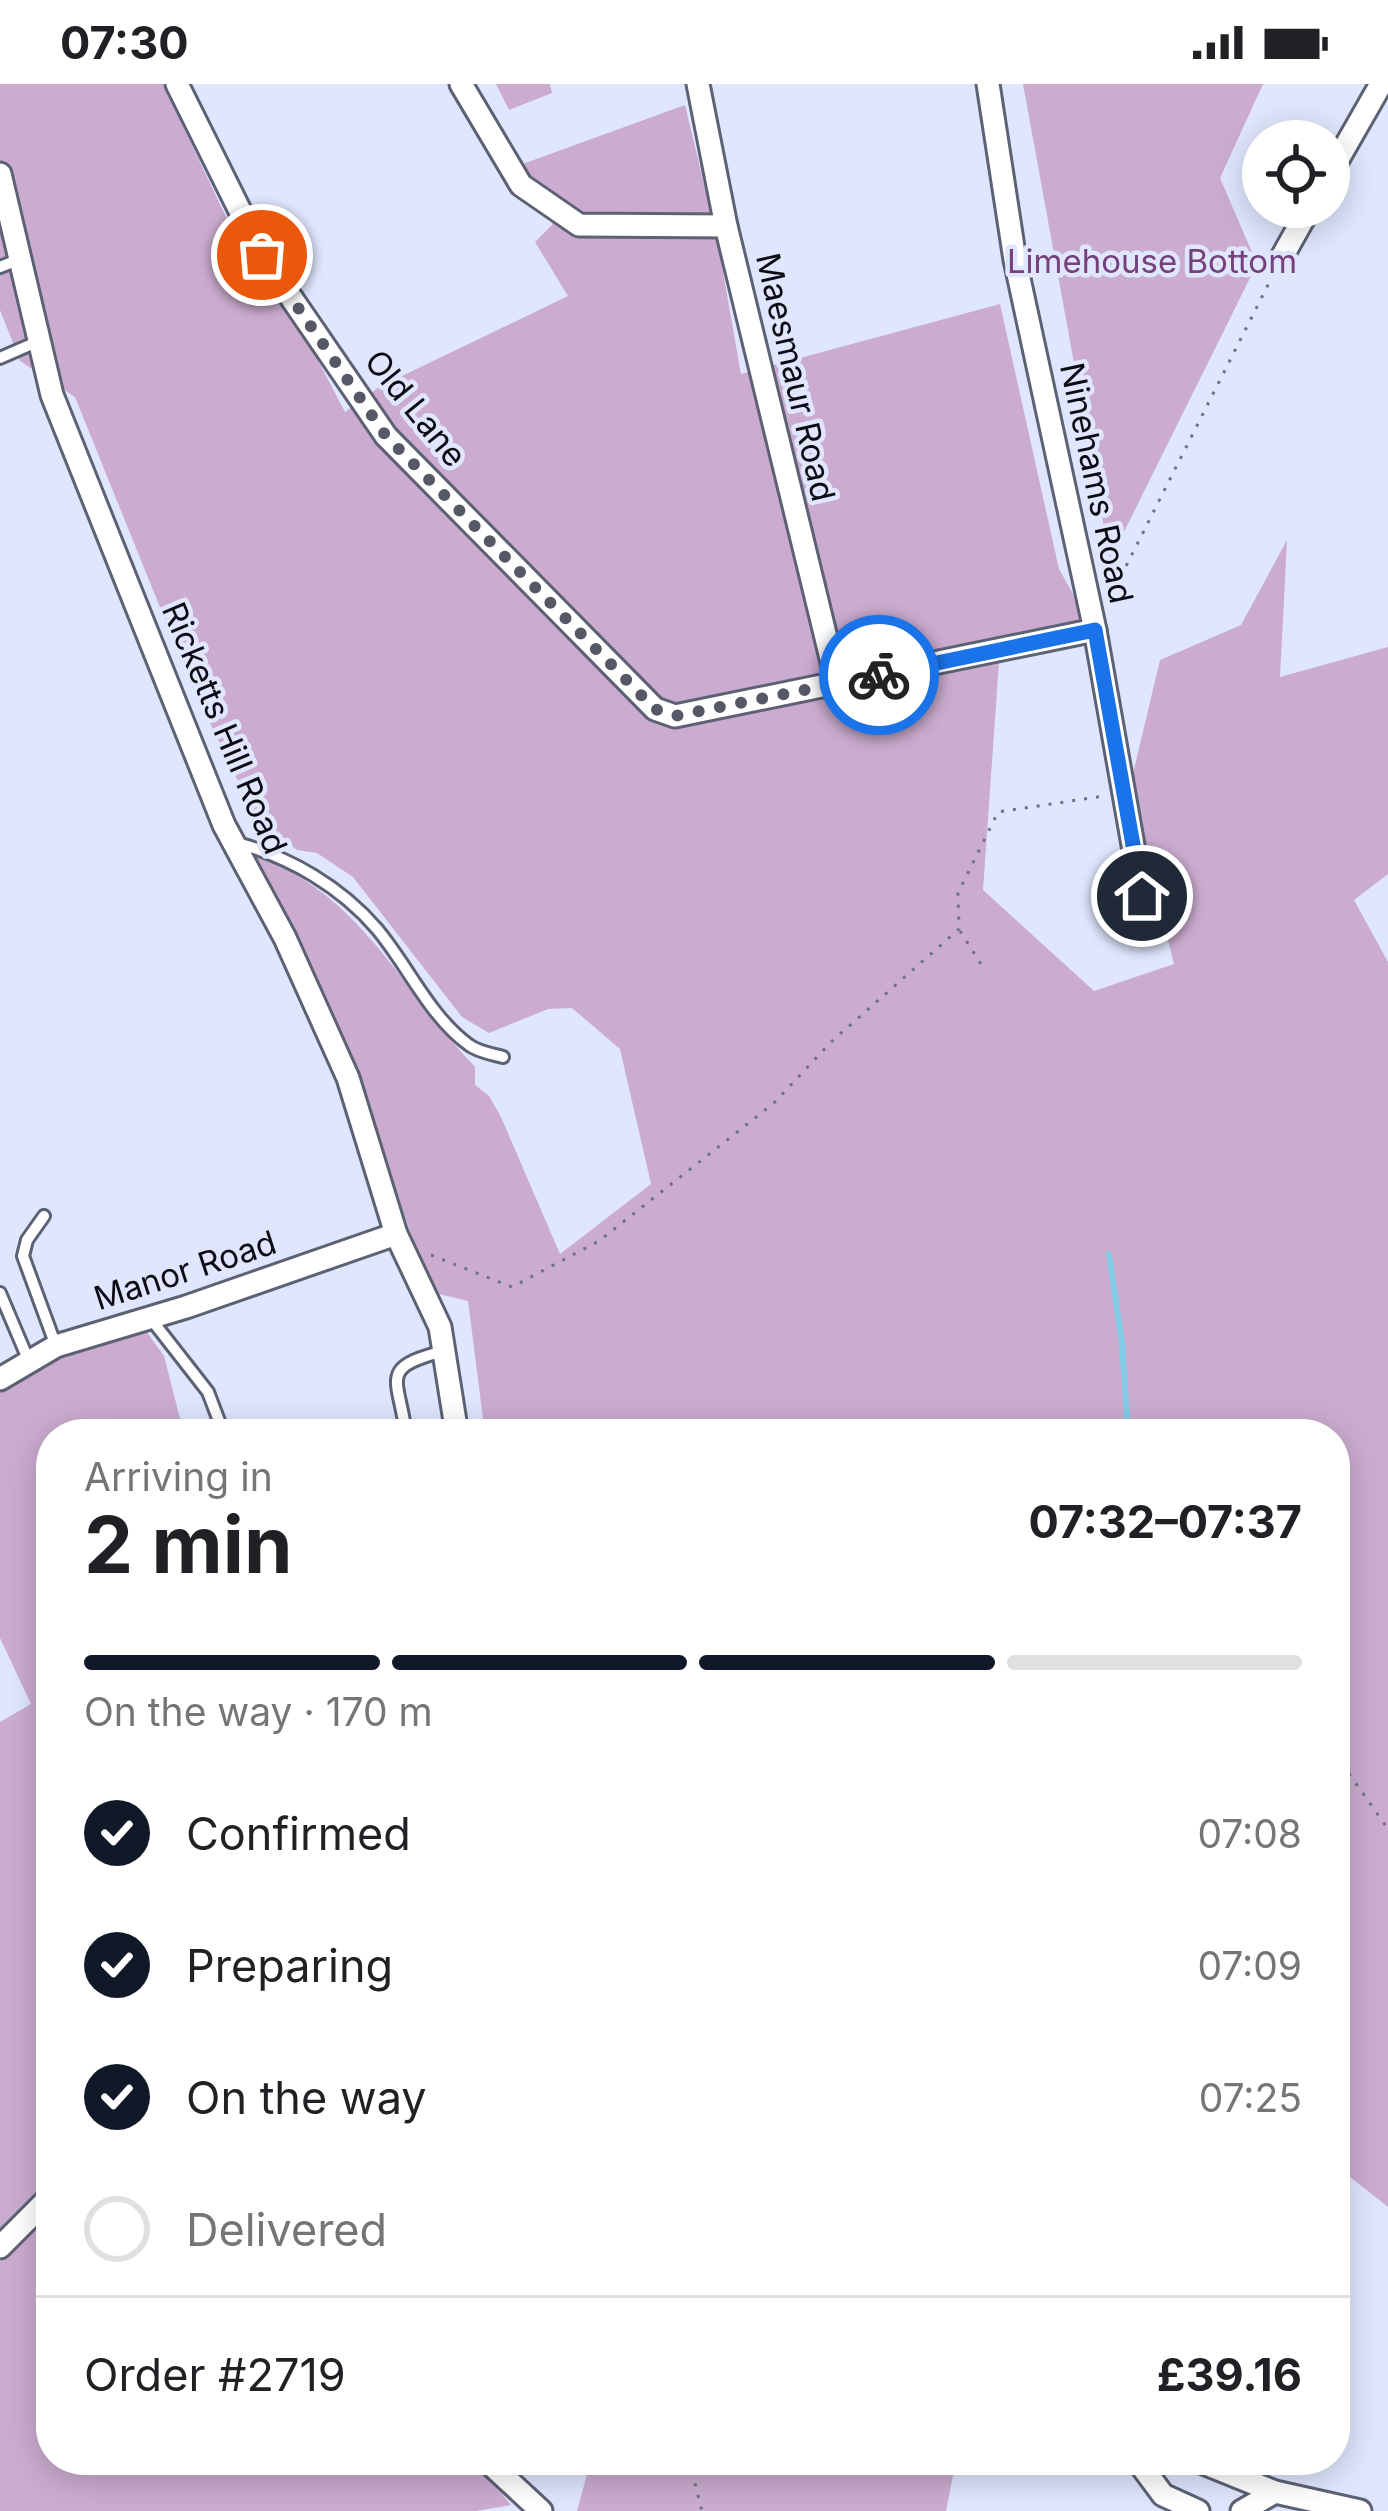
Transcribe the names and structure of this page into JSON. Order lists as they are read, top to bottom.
{
  "streets": {
    "street": [
      "Maesmaur Road",
      "Old Lane",
      "Ninehams Road",
      "Ricketts Hill Road",
      "Manor Road"
    ]
  },
  "crossings": [
    ["Maesmaur Road", "Old Lane"],
    ["Ricketts Hill Road", "Manor Road"]
  ],
  "parks": ["Limehouse Bottom"],
  "page": {
    "status": "07:30",
    "heading": ["2 min", "Arriving in", "07:32–07:37"],
    "panel": ["Order #2719", "£39.16"],
    "bar": "On the way · 170 m",
    "list": [
      ["Confirmed", "07:08"],
      ["Preparing", "07:09"],
      ["On the way", "07:25"],
      "Delivered"
    ]
  }
}
